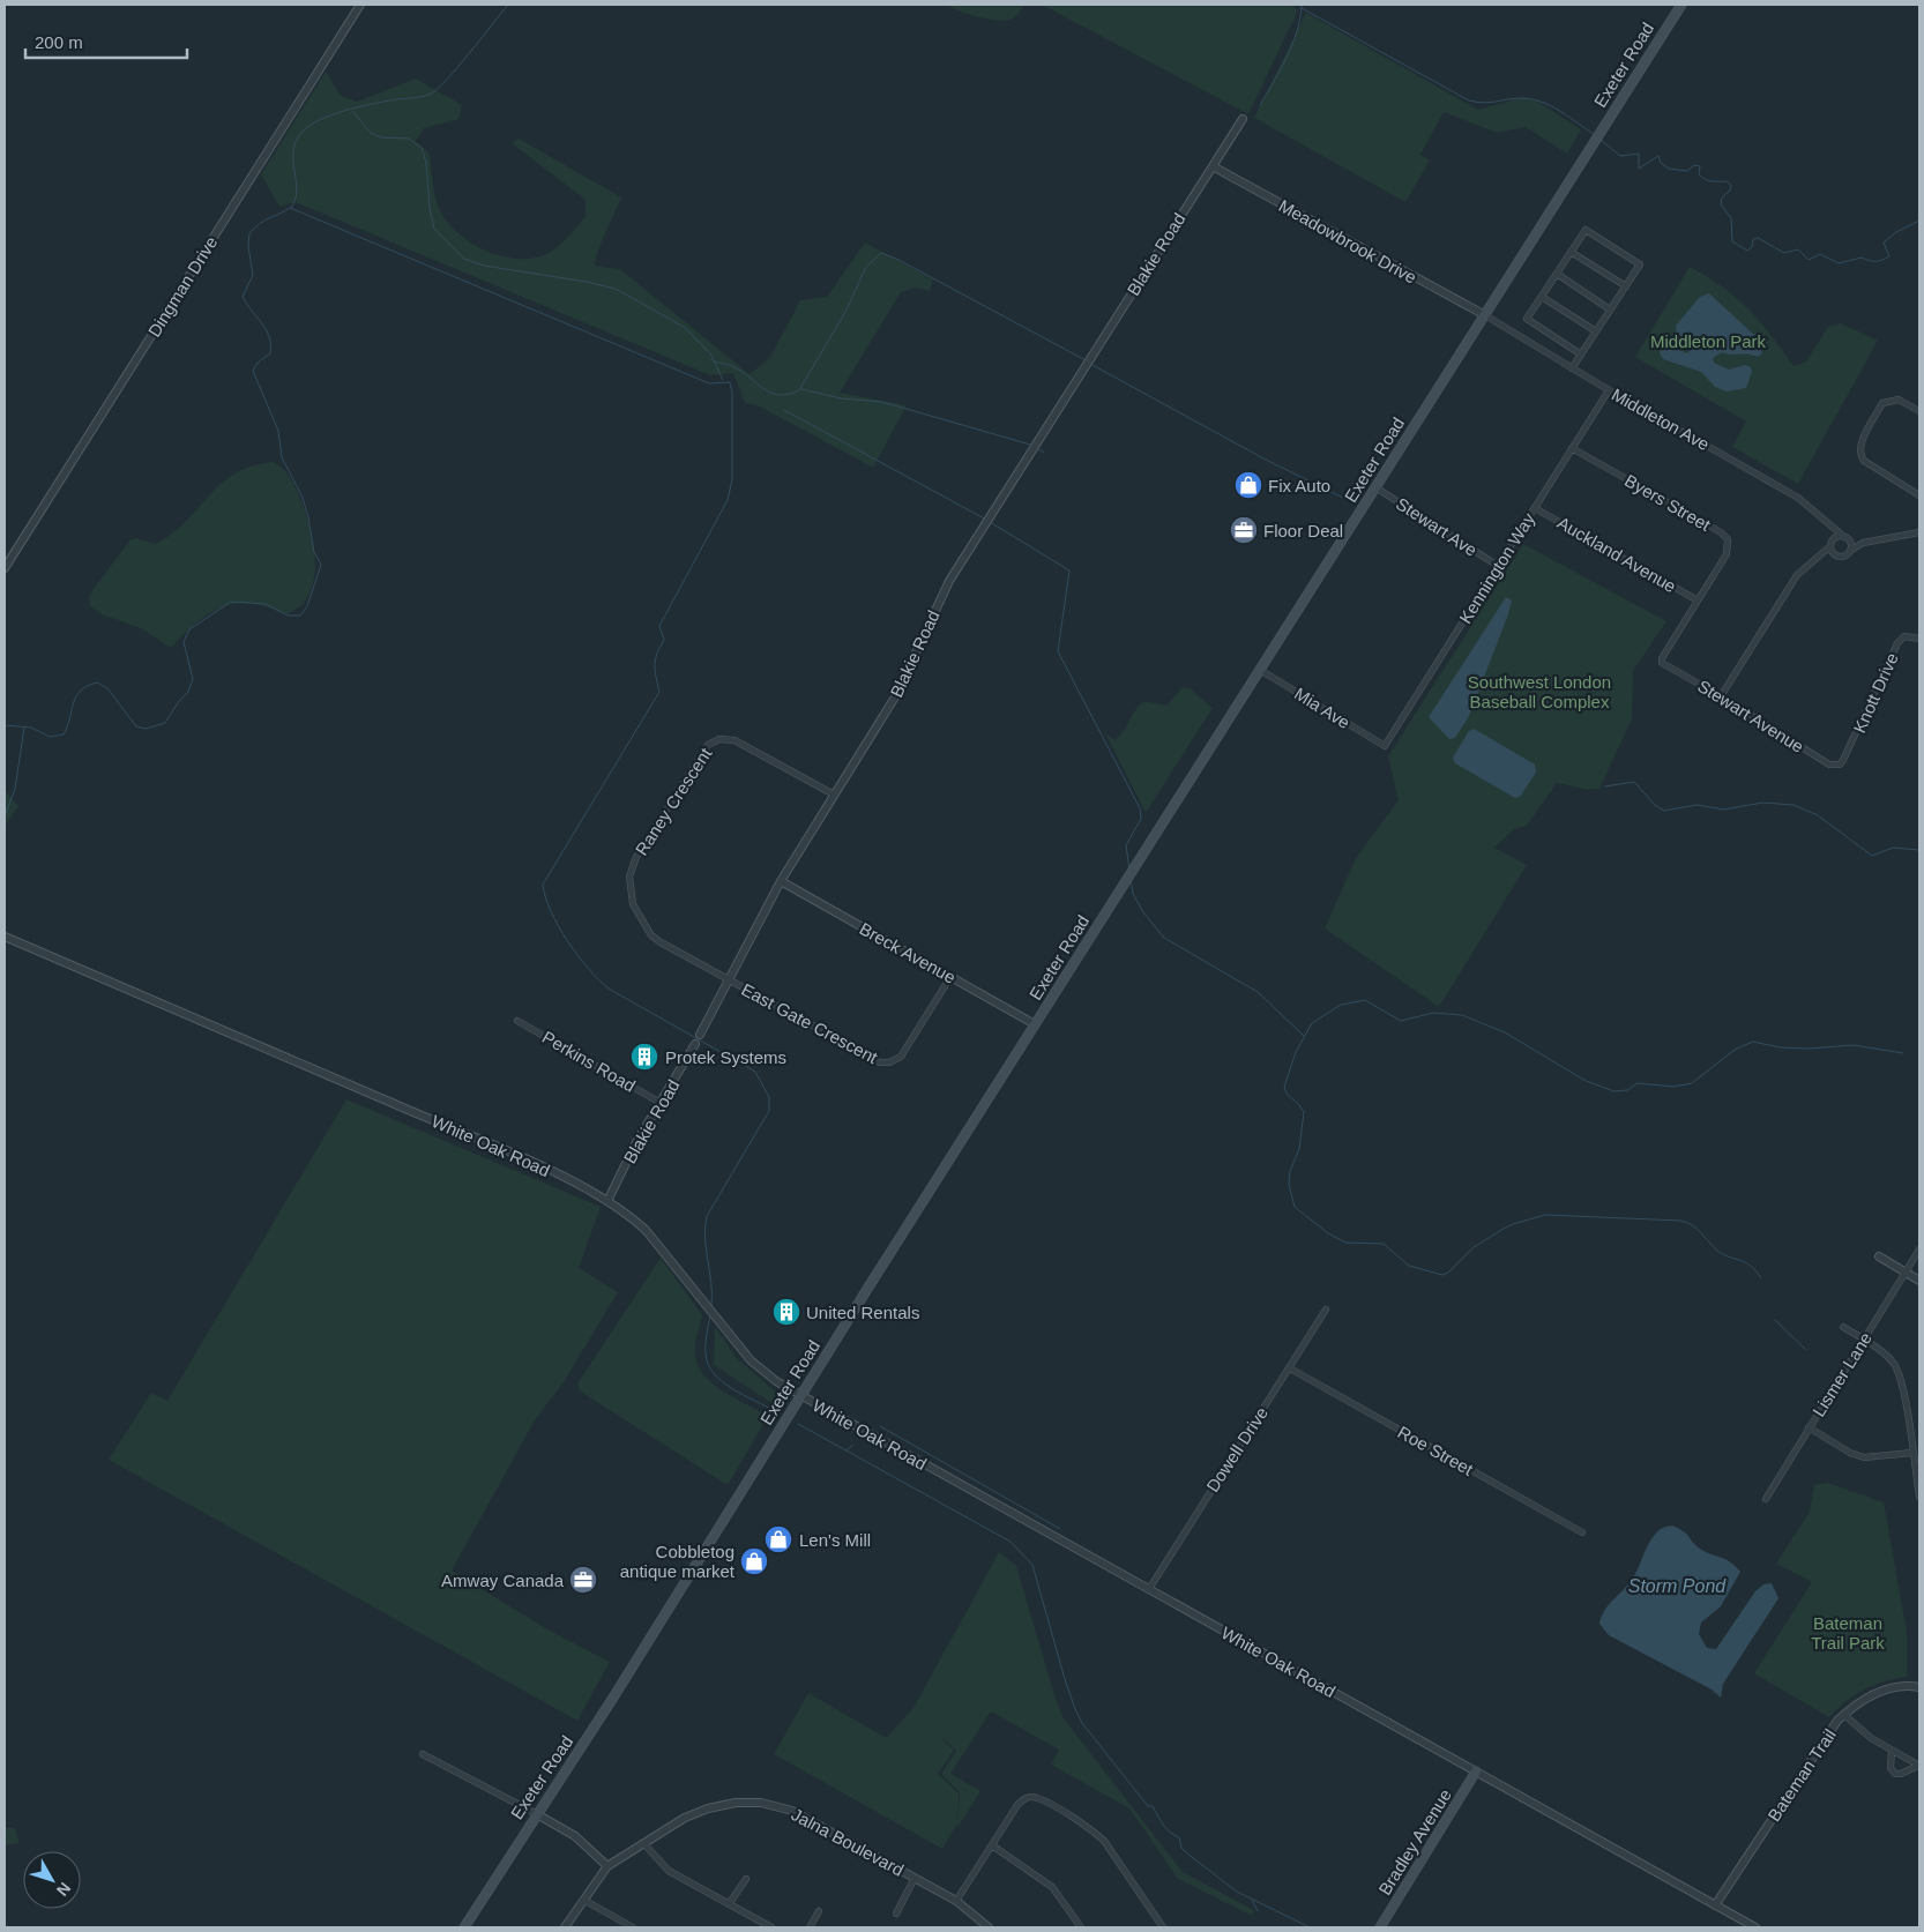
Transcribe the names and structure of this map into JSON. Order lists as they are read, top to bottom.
{
  "streets": {
    "main road": ["Exeter Road", "Bradley Avenue"],
    "street": [
      "Meadowbrook Drive",
      "Blakie Road",
      "Dingman Drive",
      "Middleton Ave",
      "Byers Street",
      "Stewart Ave",
      "Auckland Avenue",
      "Kennington Way",
      "Knott Drive",
      "Mia Ave",
      "Stewart Avenue",
      "Raney Crescent",
      "Breck Avenue",
      "East Gate Crescent",
      "Perkins Road",
      "White Oak Road",
      "Lismer Lane",
      "Dowell Drive",
      "Roe Street",
      "Bateman Trail",
      "Jalna Boulevard"
    ]
  },
  "crossings": [
    ["Exeter Road", "Meadowbrook Drive"],
    ["Exeter Road", "Middleton Ave"],
    ["Exeter Road", "Stewart Ave"],
    ["Exeter Road", "Mia Ave"],
    ["Exeter Road", "Breck Avenue"],
    ["Exeter Road", "White Oak Road"],
    ["Meadowbrook Drive", "Blakie Road"],
    ["Meadowbrook Drive", "Middleton Ave"],
    ["Blakie Road", "Raney Crescent"],
    ["Blakie Road", "Breck Avenue"],
    ["Blakie Road", "East Gate Crescent"],
    ["Blakie Road", "Perkins Road"],
    ["Blakie Road", "White Oak Road"],
    ["Middleton Ave", "Kennington Way"],
    ["Byers Street", "Auckland Avenue"],
    ["Byers Street", "Kennington Way"],
    ["Byers Street", "Stewart Avenue"],
    ["Stewart Ave", "Kennington Way"],
    ["Auckland Avenue", "Kennington Way"],
    ["Kennington Way", "Mia Ave"],
    ["Knott Drive", "Stewart Avenue"],
    ["Raney Crescent", "East Gate Crescent"],
    ["Breck Avenue", "East Gate Crescent"],
    ["White Oak Road", "Dowell Drive"],
    ["White Oak Road", "Bateman Trail"],
    ["White Oak Road", "Bradley Avenue"],
    ["Dowell Drive", "Roe Street"]
  ],
  "water": ["Storm Pond"],
  "parks": ["Middleton Park", "Southwest London Baseball Complex", "Bateman Trail Park"],
  "places": {
    "shop": ["Fix Auto", "Len's Mill", "Cobbletog antique market"],
    "office": ["Floor Deal", "Amway Canada"],
    "building": ["Protek Systems", "United Rentals"]
  },
  "scale_bar": "200 m",
  "north": "bottom right"
}
